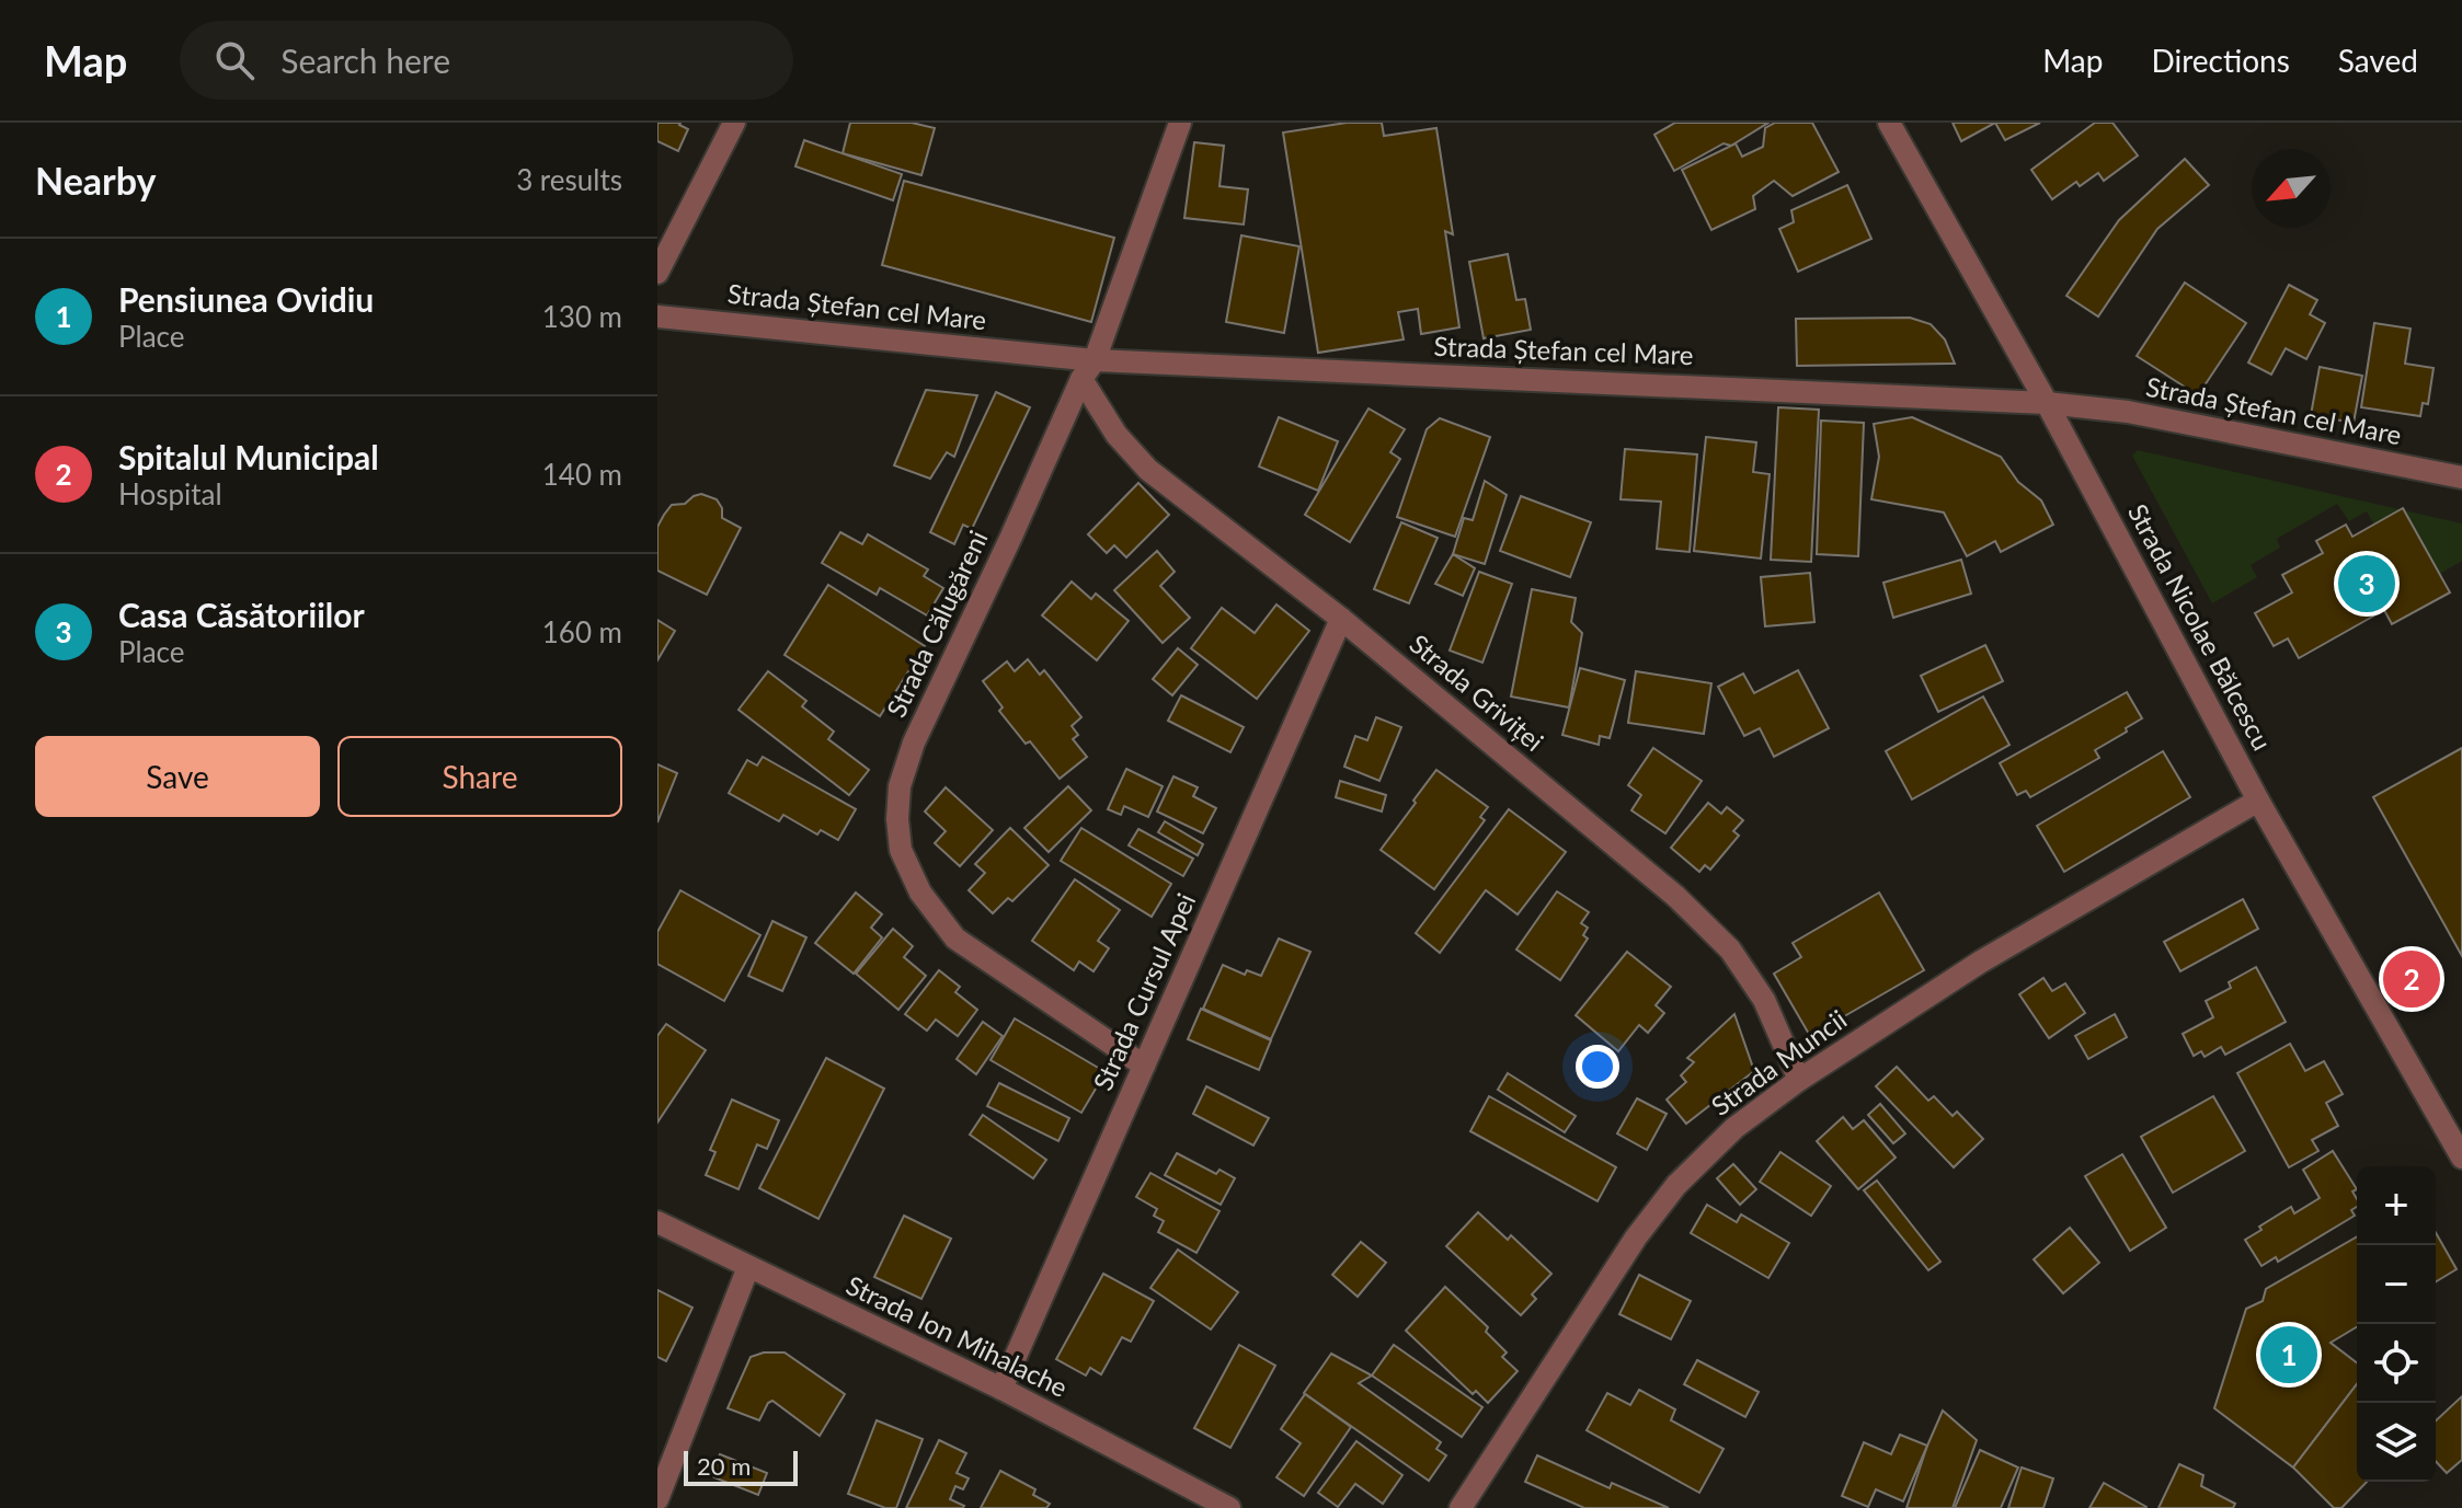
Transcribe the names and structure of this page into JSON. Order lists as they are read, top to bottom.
{
  "streets": {
    "street": [
      "Strada Ștefan cel Mare",
      "Strada Călugăreni",
      "Strada Nicolae Bălcescu",
      "Strada Griviței",
      "Strada Cursul Apei",
      "Strada Muncii",
      "Strada Ion Mihalache"
    ]
  },
  "crossings": [
    ["Strada Ștefan cel Mare", "Strada Călugăreni"],
    ["Strada Ștefan cel Mare", "Strada Nicolae Bălcescu"],
    ["Strada Călugăreni", "Strada Griviței"],
    ["Strada Călugăreni", "Strada Cursul Apei"],
    ["Strada Nicolae Bălcescu", "Strada Muncii"],
    ["Strada Griviței", "Strada Cursul Apei"],
    ["Strada Griviței", "Strada Muncii"],
    ["Strada Cursul Apei", "Strada Ion Mihalache"]
  ],
  "scale_bar": "20 m",
  "north": "bottom left",
  "page": {
    "header": "Map",
    "search": "Search here",
    "nav": ["Map", "Directions", "Saved"],
    "heading": ["Nearby", "3 results"],
    "list": [
      {
        "mark": "1",
        "name": "Pensiunea Ovidiu",
        "note": "Place",
        "value": "130 m"
      },
      {
        "mark": "2",
        "name": "Spitalul Municipal",
        "note": "Hospital",
        "value": "140 m"
      },
      {
        "mark": "3",
        "name": "Casa Căsătoriilor",
        "note": "Place",
        "value": "160 m"
      }
    ],
    "pins": ["3", "2", "1"],
    "buttons": ["Save", "Share"],
    "map_buttons": ["+", "−"],
    "scale": "20 m"
  }
}
